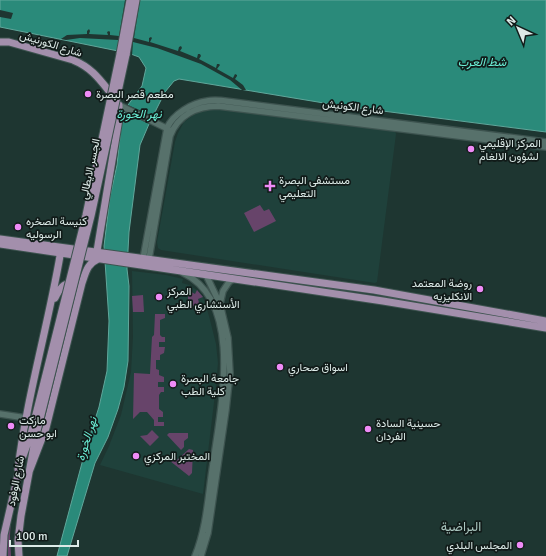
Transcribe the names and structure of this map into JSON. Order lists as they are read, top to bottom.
{
  "streets": {
    "main road": ["شارع الكورنيش", "الجسر الايطالي", "شارع الوفود"],
    "street": ["شارع الكونيش"]
  },
  "crossings": [
    ["الجسر الايطالي", "شارع الوفود"]
  ],
  "districts": ["البراضية"],
  "water": ["شط العرب", "نهر الخورة"],
  "places": {
    "other": [
      "مطعم قصر البصرة",
      "المركز الإقليمي لشؤون الالغام",
      "كنيسة الصخره الرسوليه",
      "روضة المعتمد الانكليزيه",
      "المركز الأستشاري الطبي",
      "اسواق صحاري",
      "جامعة البصرة كلية الطب",
      "ماركت ابو حسن",
      "حسينية السادة الفردان",
      "المختبر المركزي",
      "المجلس البلدي"
    ],
    "health": ["مستشفى البصرة التعليمي"]
  },
  "scale_bar": "100 m",
  "north": "top left"
}
